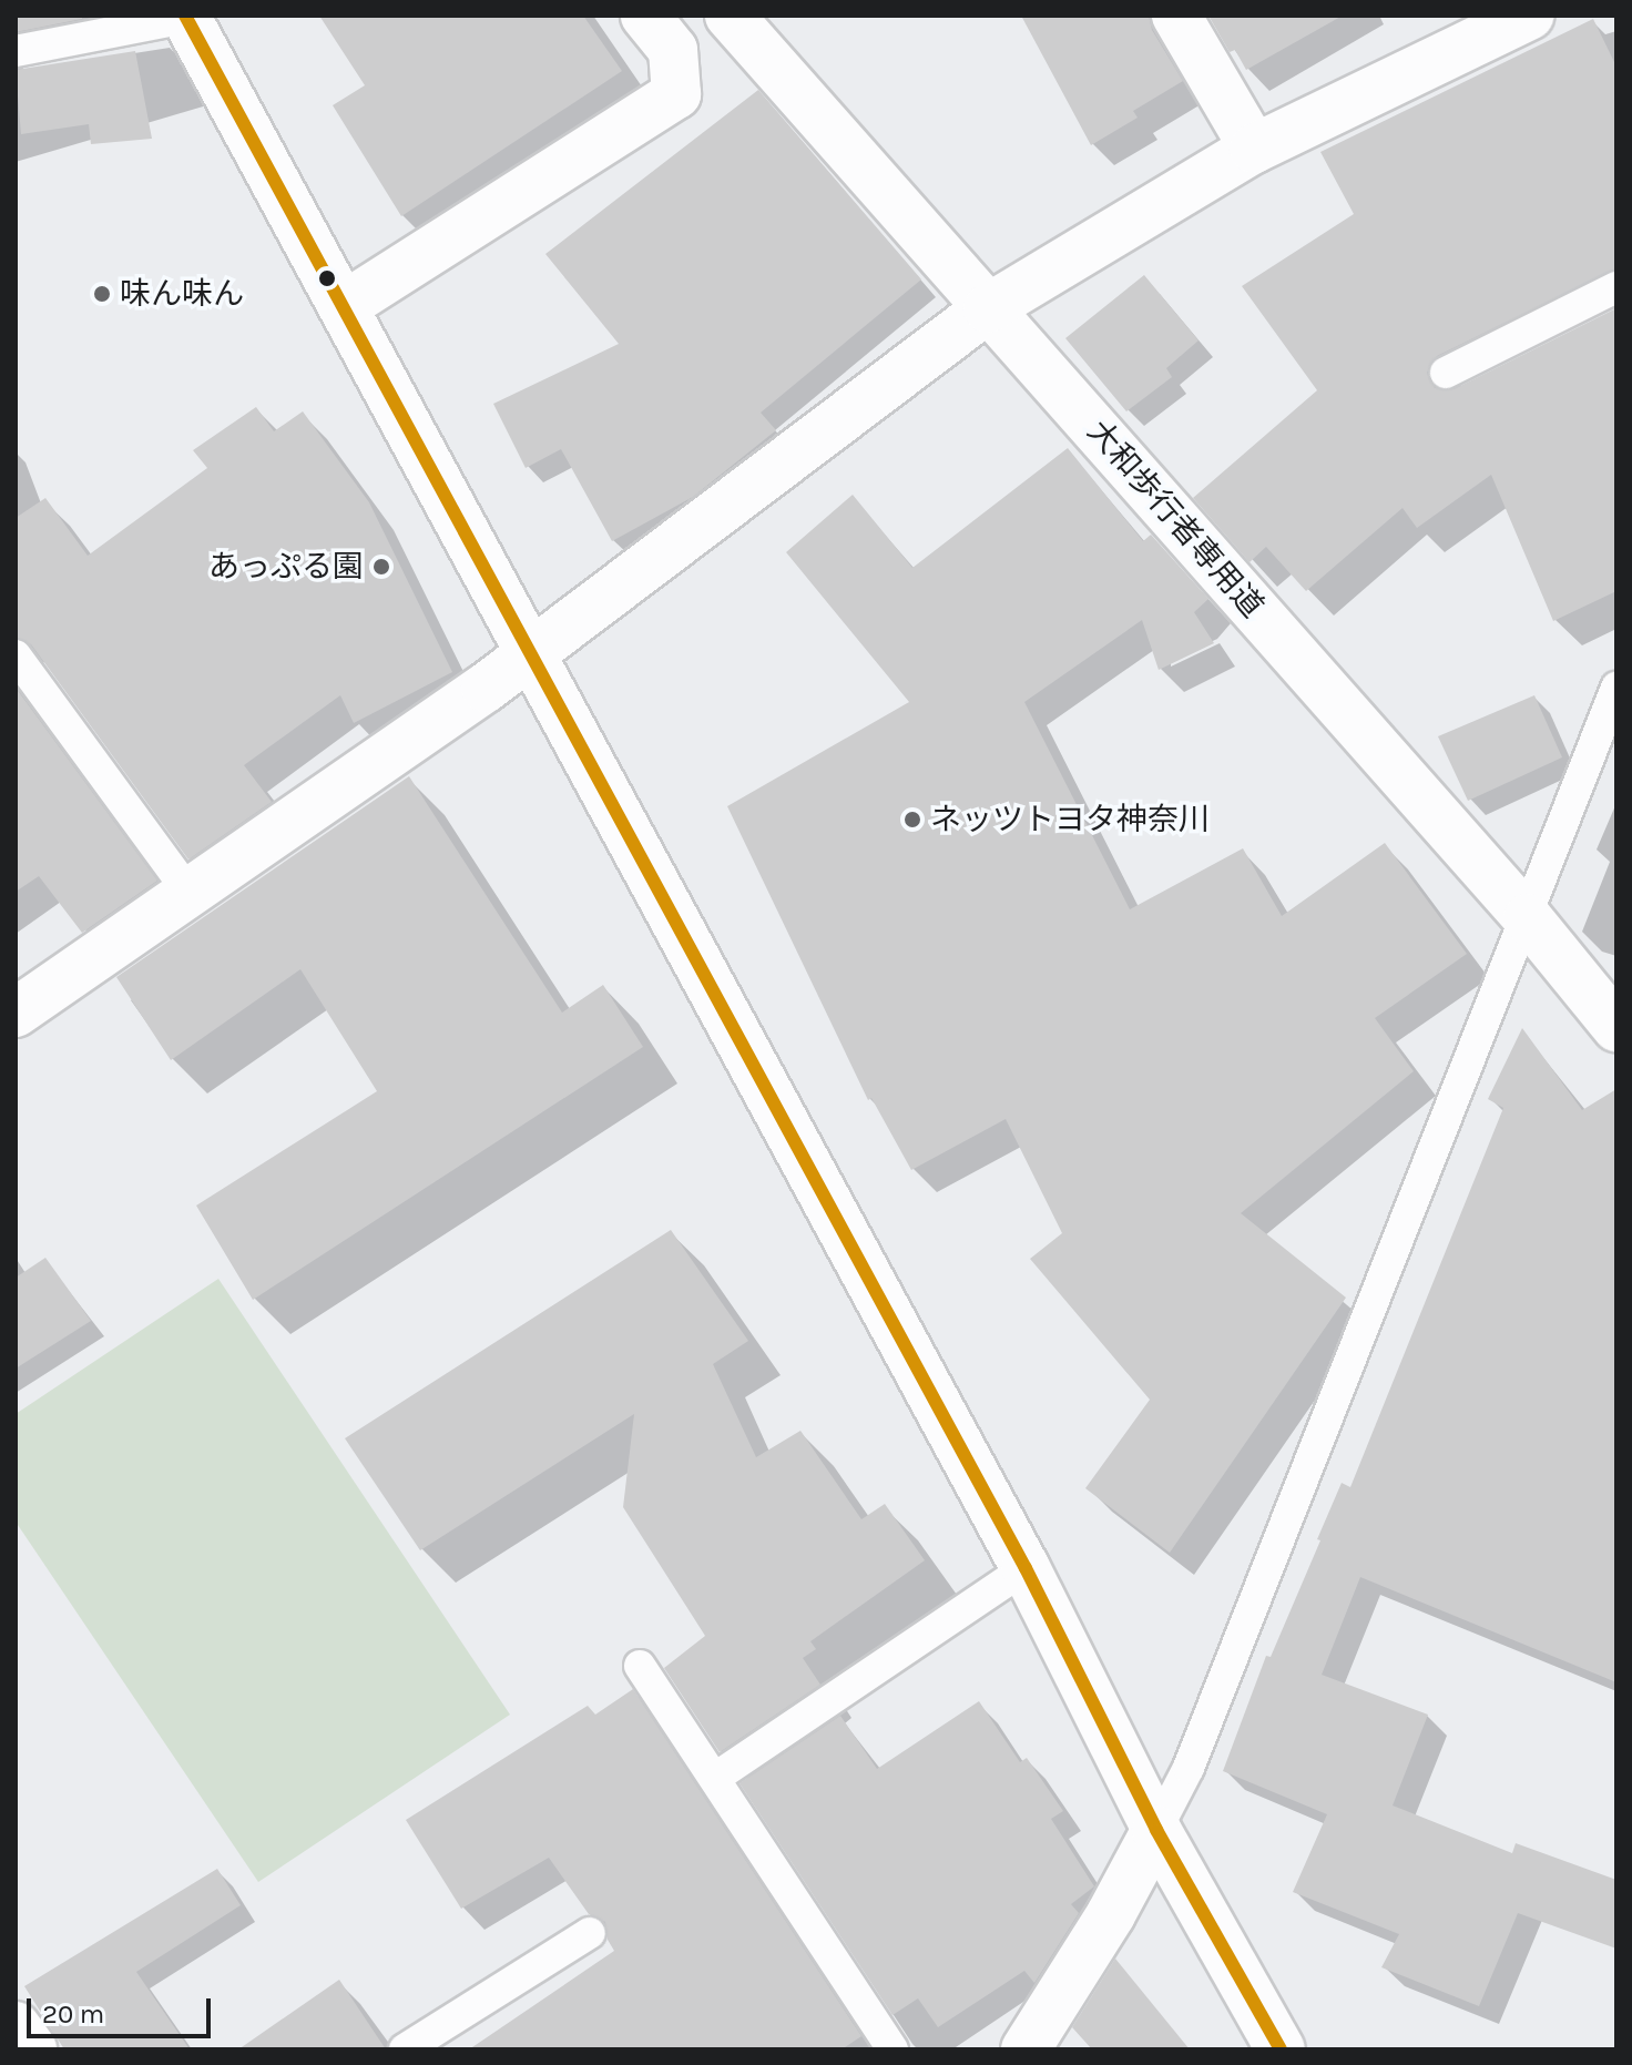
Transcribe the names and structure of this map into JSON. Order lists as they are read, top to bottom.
{
  "streets": {
    "street": ["大和歩行者専用道"]
  },
  "places": ["味ん味ん", "あっぷる園", "ネッツトヨタ神奈川"],
  "scale_bar": "20 m"
}
